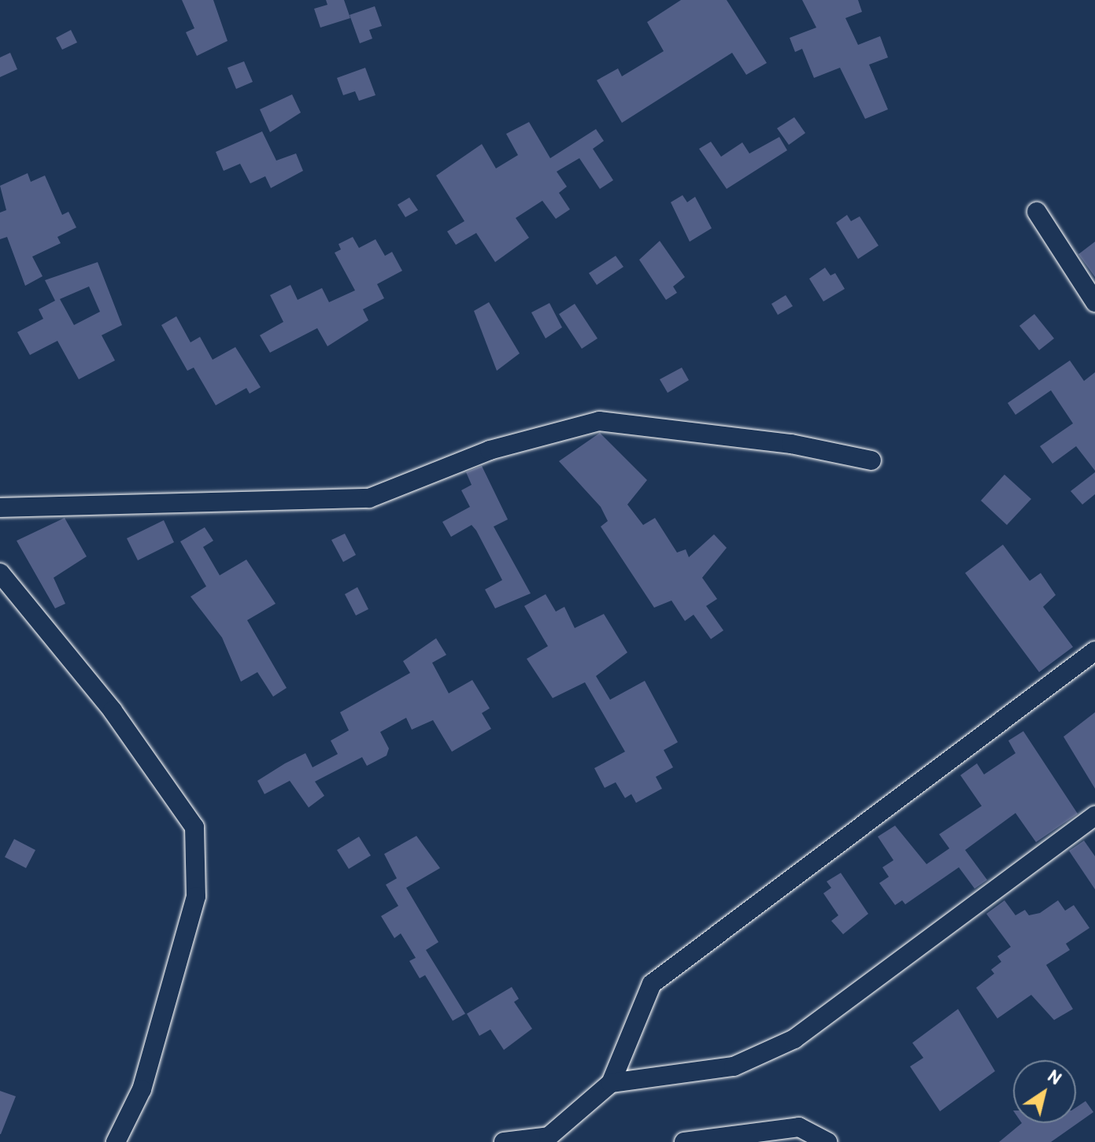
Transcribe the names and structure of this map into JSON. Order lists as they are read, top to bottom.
{
  "north": "top right"
}
